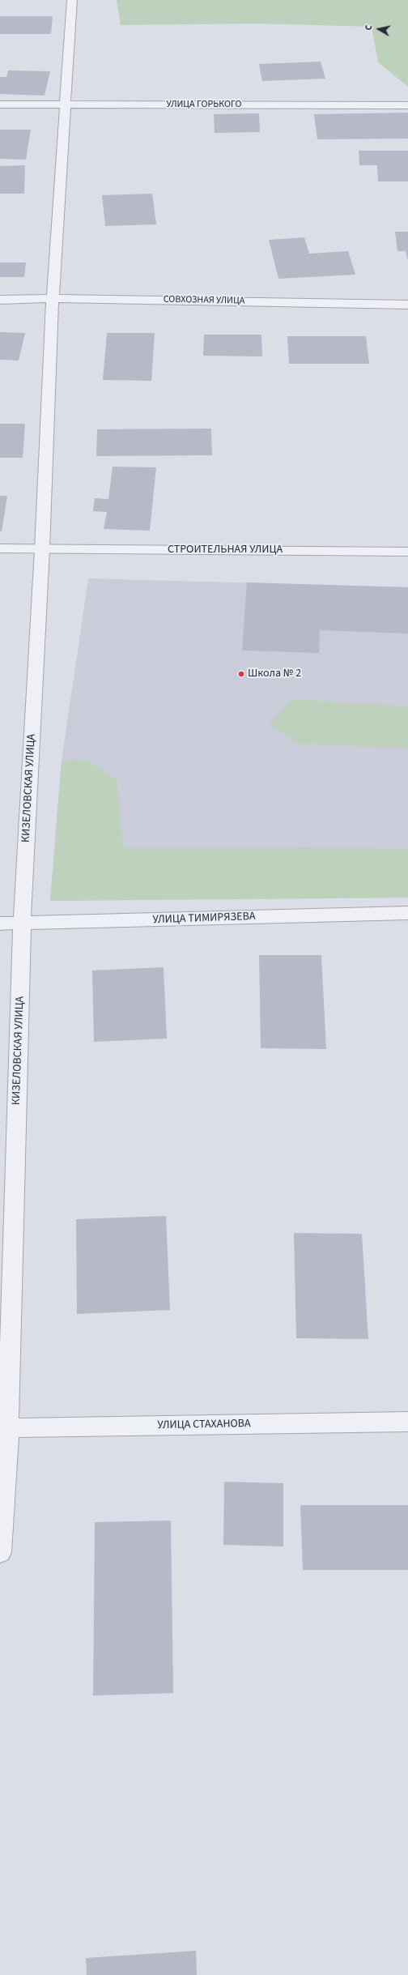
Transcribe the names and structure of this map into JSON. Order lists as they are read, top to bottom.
{
  "streets": {
    "street": [
      "УЛИЦА ГОРЬКОГО",
      "СОВХОЗНАЯ УЛИЦА",
      "СТРОИТЕЛЬНАЯ УЛИЦА",
      "КИЗЕЛОВСКАЯ УЛИЦА",
      "УЛИЦА ТИМИРЯЗЕВА",
      "УЛИЦА СТАХАНОВА"
    ]
  },
  "crossings": [
    ["УЛИЦА ГОРЬКОГО", "КИЗЕЛОВСКАЯ УЛИЦА"],
    ["СОВХОЗНАЯ УЛИЦА", "КИЗЕЛОВСКАЯ УЛИЦА"],
    ["СТРОИТЕЛЬНАЯ УЛИЦА", "КИЗЕЛОВСКАЯ УЛИЦА"],
    ["КИЗЕЛОВСКАЯ УЛИЦА", "УЛИЦА ТИМИРЯЗЕВА"],
    ["КИЗЕЛОВСКАЯ УЛИЦА", "УЛИЦА СТАХАНОВА"]
  ],
  "places": ["Школа № 2"],
  "north": "left"
}
